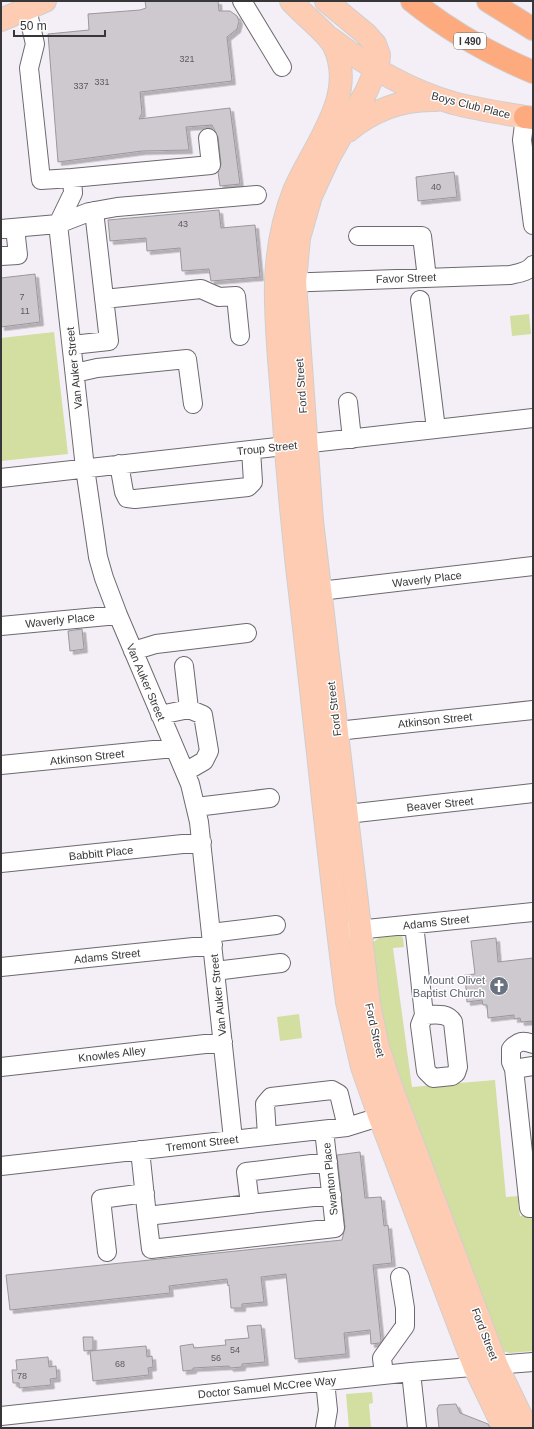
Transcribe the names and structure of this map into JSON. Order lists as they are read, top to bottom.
{
  "streets": {
    "highway": ["I 490"],
    "main road": ["Boys Club Place", "Ford Street"],
    "street": [
      "Favor Street",
      "Van Auker Street",
      "Troup Street",
      "Waverly Place",
      "Atkinson Street",
      "Beaver Street",
      "Babbitt Place",
      "Adams Street",
      "Knowles Alley",
      "Tremont Street",
      "Swanton Place",
      "Doctor Samuel McCree Way"
    ]
  },
  "crossings": [
    ["Boys Club Place", "Ford Street"],
    ["Favor Street", "Ford Street"],
    ["Van Auker Street", "Troup Street"],
    ["Van Auker Street", "Waverly Place"],
    ["Van Auker Street", "Atkinson Street"],
    ["Van Auker Street", "Babbitt Place"],
    ["Van Auker Street", "Adams Street"],
    ["Van Auker Street", "Knowles Alley"],
    ["Van Auker Street", "Tremont Street"],
    ["Ford Street", "Troup Street"],
    ["Ford Street", "Waverly Place"],
    ["Ford Street", "Atkinson Street"],
    ["Ford Street", "Beaver Street"],
    ["Ford Street", "Adams Street"],
    ["Ford Street", "Tremont Street"],
    ["Ford Street", "Doctor Samuel McCree Way"],
    ["Tremont Street", "Swanton Place"]
  ],
  "places": {
    "church": ["Mount Olivet Baptist Church"]
  },
  "house_numbers": [
    "321",
    "331",
    "337",
    "40",
    "43",
    "7",
    "11",
    "54",
    "56",
    "68",
    "78"
  ],
  "scale_bar": "50 m"
}
